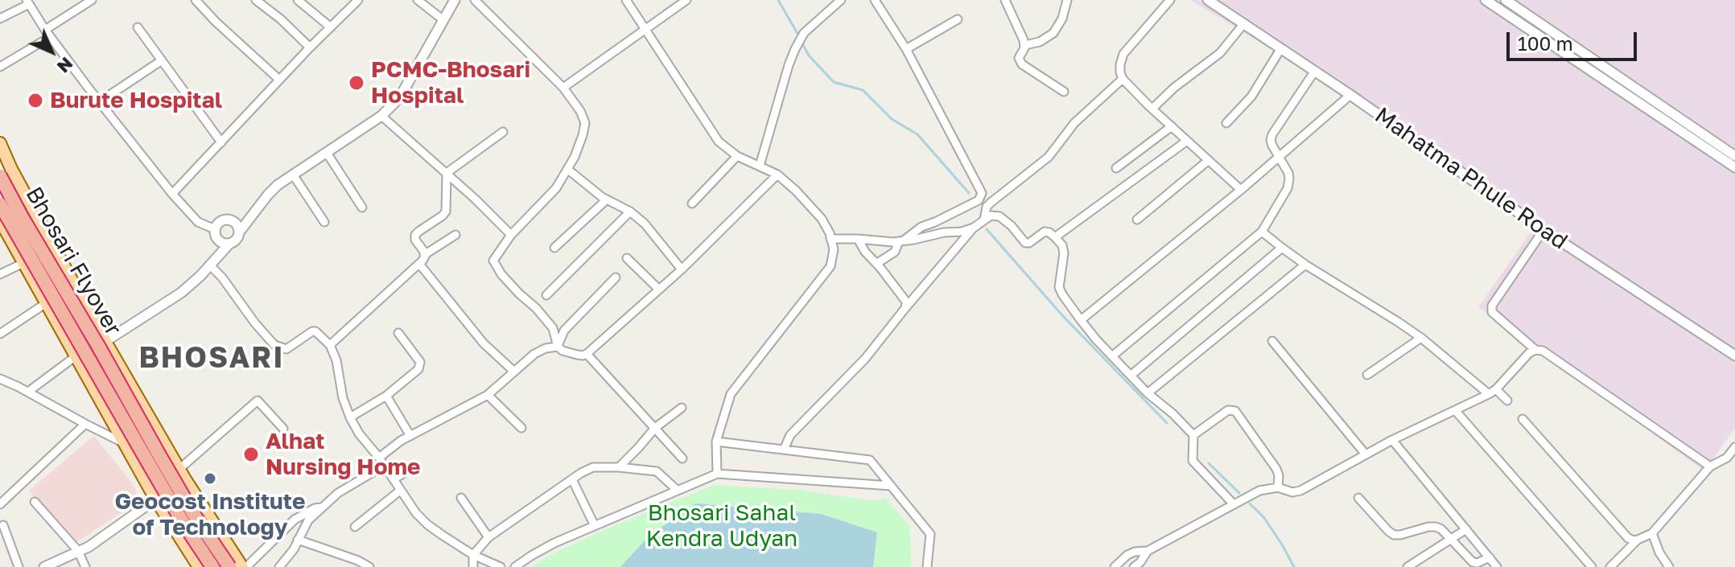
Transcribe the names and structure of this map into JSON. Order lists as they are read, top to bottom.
{
  "streets": {
    "highway": ["Bhosari Flyover"],
    "street": ["Mahatma Phule Road"]
  },
  "districts": ["BHOSARI"],
  "parks": ["Bhosari Sahal Kendra Udyan"],
  "places": [
    "PCMC-Bhosari Hospital",
    "Burute Hospital",
    "Alhat Nursing Home",
    "Geocost Institute of Technology"
  ],
  "scale_bar": "100 m",
  "north": "bottom right"
}
